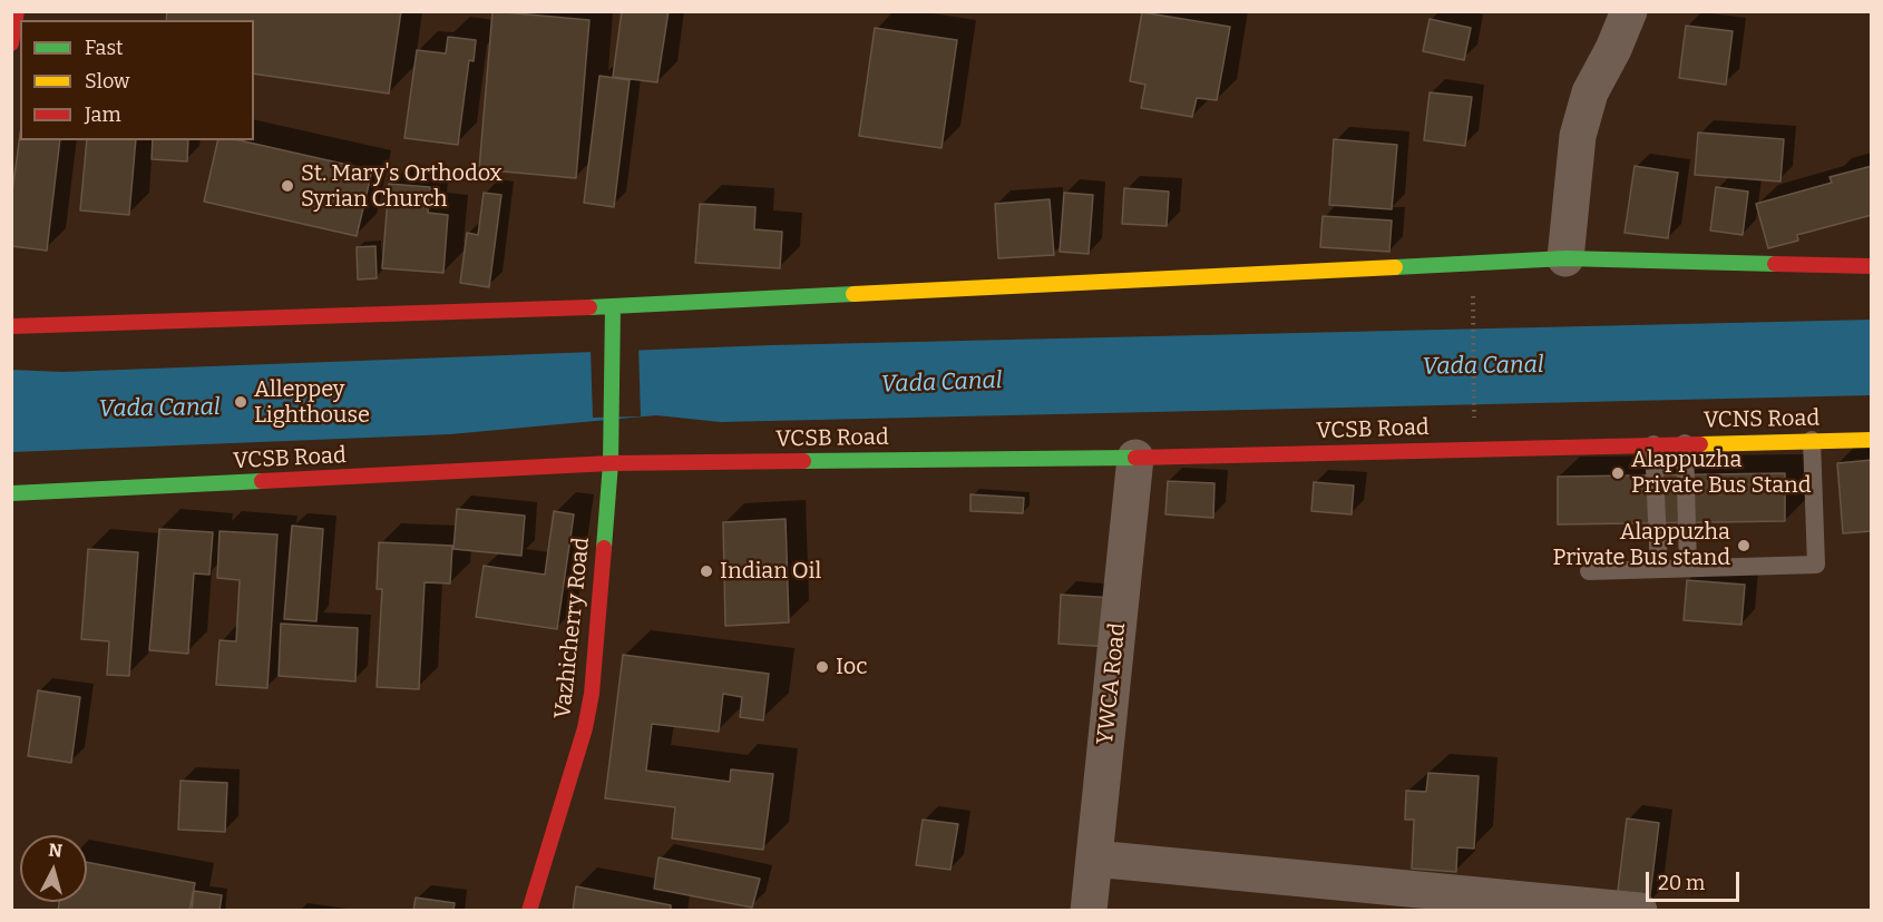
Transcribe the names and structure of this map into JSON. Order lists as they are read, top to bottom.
{
  "streets": {
    "main road": ["VCNS Road", "VCSB Road", "Vazhicherry Road"],
    "street": ["YWCA Road"]
  },
  "crossings": [
    ["VCNS Road", "VCSB Road"],
    ["VCSB Road", "Vazhicherry Road"],
    ["VCSB Road", "YWCA Road"]
  ],
  "water": ["Vada Canal"],
  "places": [
    "St. Mary's Orthodox Syrian Church",
    "Alleppey Lighthouse",
    "Alappuzha Private Bus Stand",
    "Alappuzha Private Bus stand",
    "Indian Oil",
    "Ioc"
  ],
  "legend": ["Fast", "Slow", "Jam"],
  "scale_bar": "20 m",
  "north": "top"
}
